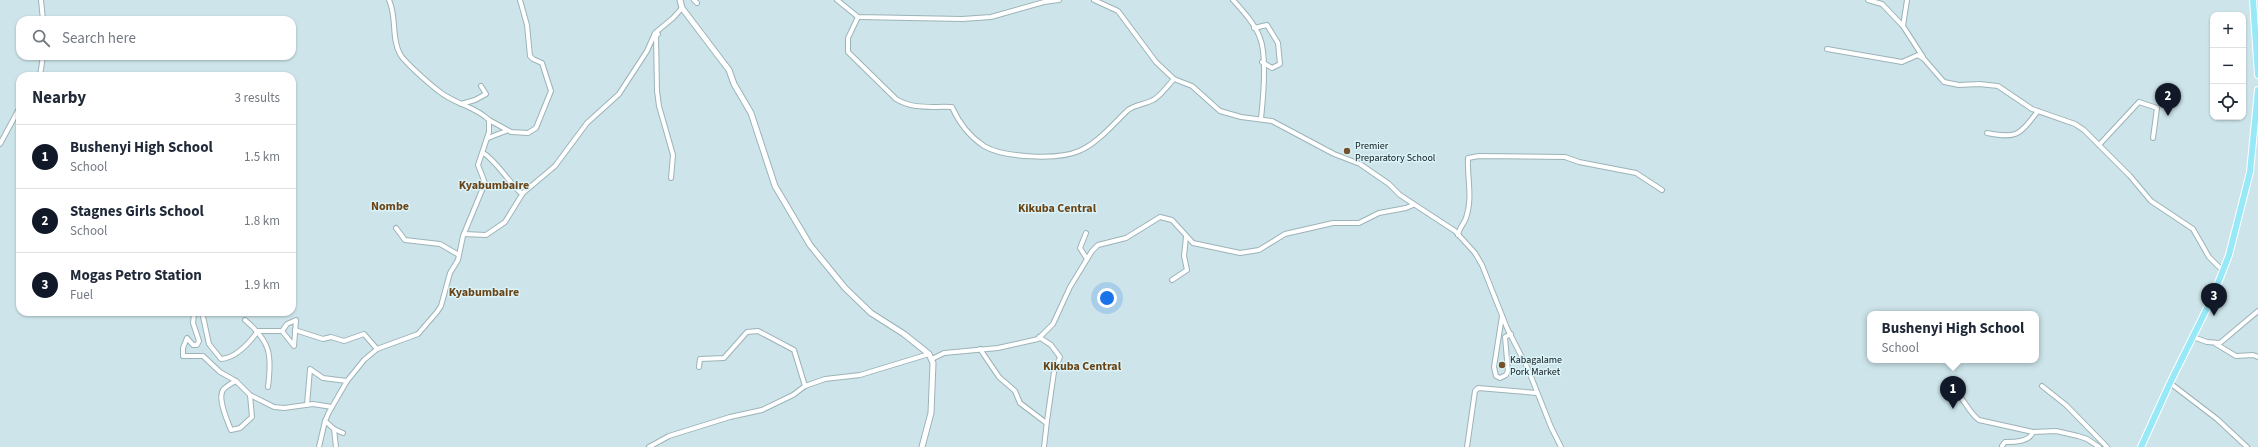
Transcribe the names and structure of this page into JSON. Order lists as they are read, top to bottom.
{
  "districts": [
    "Kyabumbaire",
    "Nombe",
    "Kikuba Central",
    "Kyabumbaire",
    "Kikuba Central"
  ],
  "places": ["Premier Preparatory School", "Kabagalame Pork Market"],
  "page": {
    "map_buttons": ["+", "−"],
    "search": "Search here",
    "heading": ["Nearby", "3 results"],
    "pins": ["2", "3", "1"],
    "list": [
      {
        "mark": "1",
        "name": "Bushenyi High School",
        "note": "School",
        "value": "1.5 km"
      },
      {
        "mark": "2",
        "name": "Stagnes Girls School",
        "note": "School",
        "value": "1.8 km"
      },
      {
        "mark": "3",
        "name": "Mogas Petro Station",
        "note": "Fuel",
        "value": "1.9 km"
      }
    ],
    "popup": ["Bushenyi High School", "School"]
  }
}
